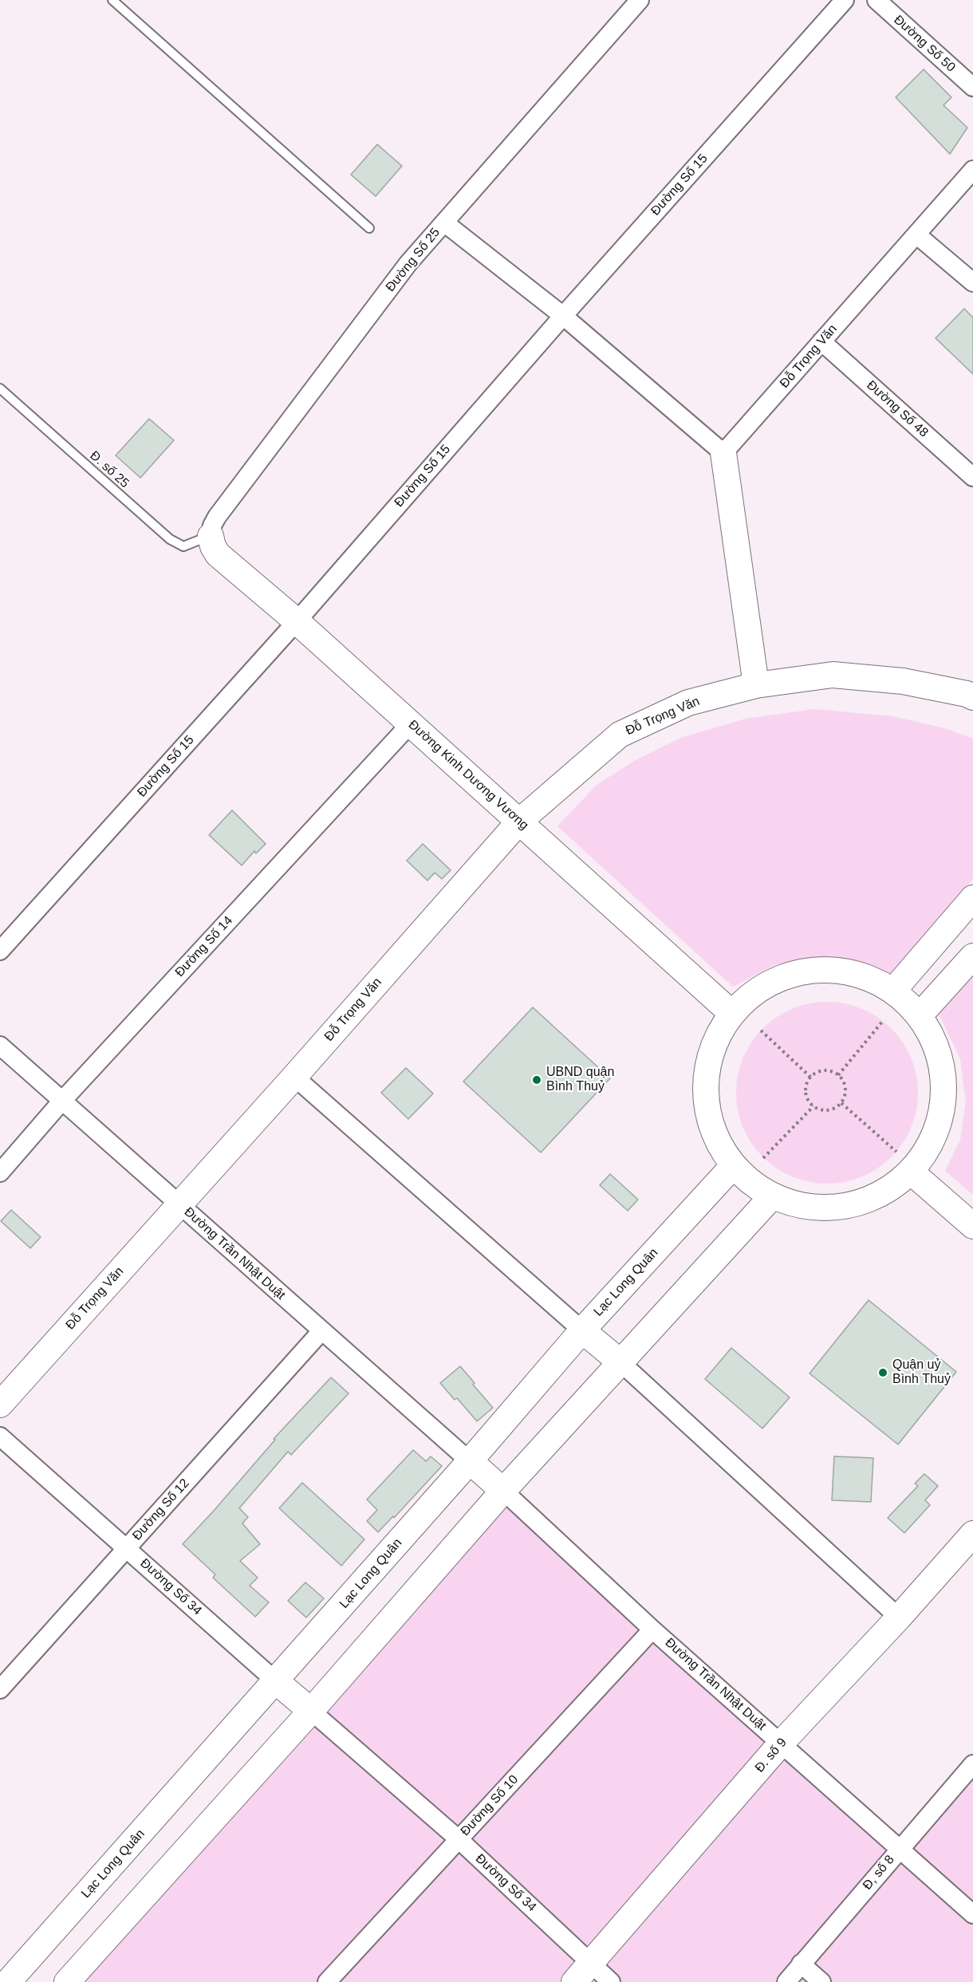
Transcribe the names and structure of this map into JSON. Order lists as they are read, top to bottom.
{
  "streets": {
    "main road": [
      "Đỗ Trọng Văn",
      "Đường Kinh Dương Vương",
      "Lạc Long Quân",
      "Đ. số 9"
    ],
    "street": [
      "Đường Số 50",
      "Đường Số 15",
      "Đường Số 25",
      "Đường Số 48",
      "Đường Số 14",
      "Đường Trần Nhật Duật",
      "Đường Số 12",
      "Đường Số 34",
      "Đường Số 10",
      "Đ, số 8"
    ],
    "lane": ["Đ. số 25"]
  },
  "crossings": [
    ["Đường Số 15", "Đường Kinh Dương Vương"],
    ["Đường Số 25", "Đ. số 25"],
    ["Đường Số 25", "Đường Kinh Dương Vương"],
    ["Đỗ Trọng Văn", "Đường Số 48"],
    ["Đỗ Trọng Văn", "Đường Kinh Dương Vương"],
    ["Đỗ Trọng Văn", "Đường Trần Nhật Duật"],
    ["Đ. số 25", "Đường Kinh Dương Vương"],
    ["Đường Kinh Dương Vương", "Đường Số 14"],
    ["Đường Số 14", "Đường Trần Nhật Duật"],
    ["Đường Trần Nhật Duật", "Lạc Long Quân"],
    ["Đường Trần Nhật Duật", "Đường Số 12"],
    ["Đường Trần Nhật Duật", "Đ. số 9"],
    ["Đường Trần Nhật Duật", "Đường Số 10"],
    ["Đường Trần Nhật Duật", "Đ, số 8"],
    ["Lạc Long Quân", "Đường Số 34"],
    ["Đường Số 12", "Đường Số 34"],
    ["Đường Số 34", "Đ. số 9"],
    ["Đường Số 34", "Đường Số 10"]
  ],
  "places": ["UBND quận Bình Thuỷ", "Quận uỷ Bình Thuỷ"]
}
